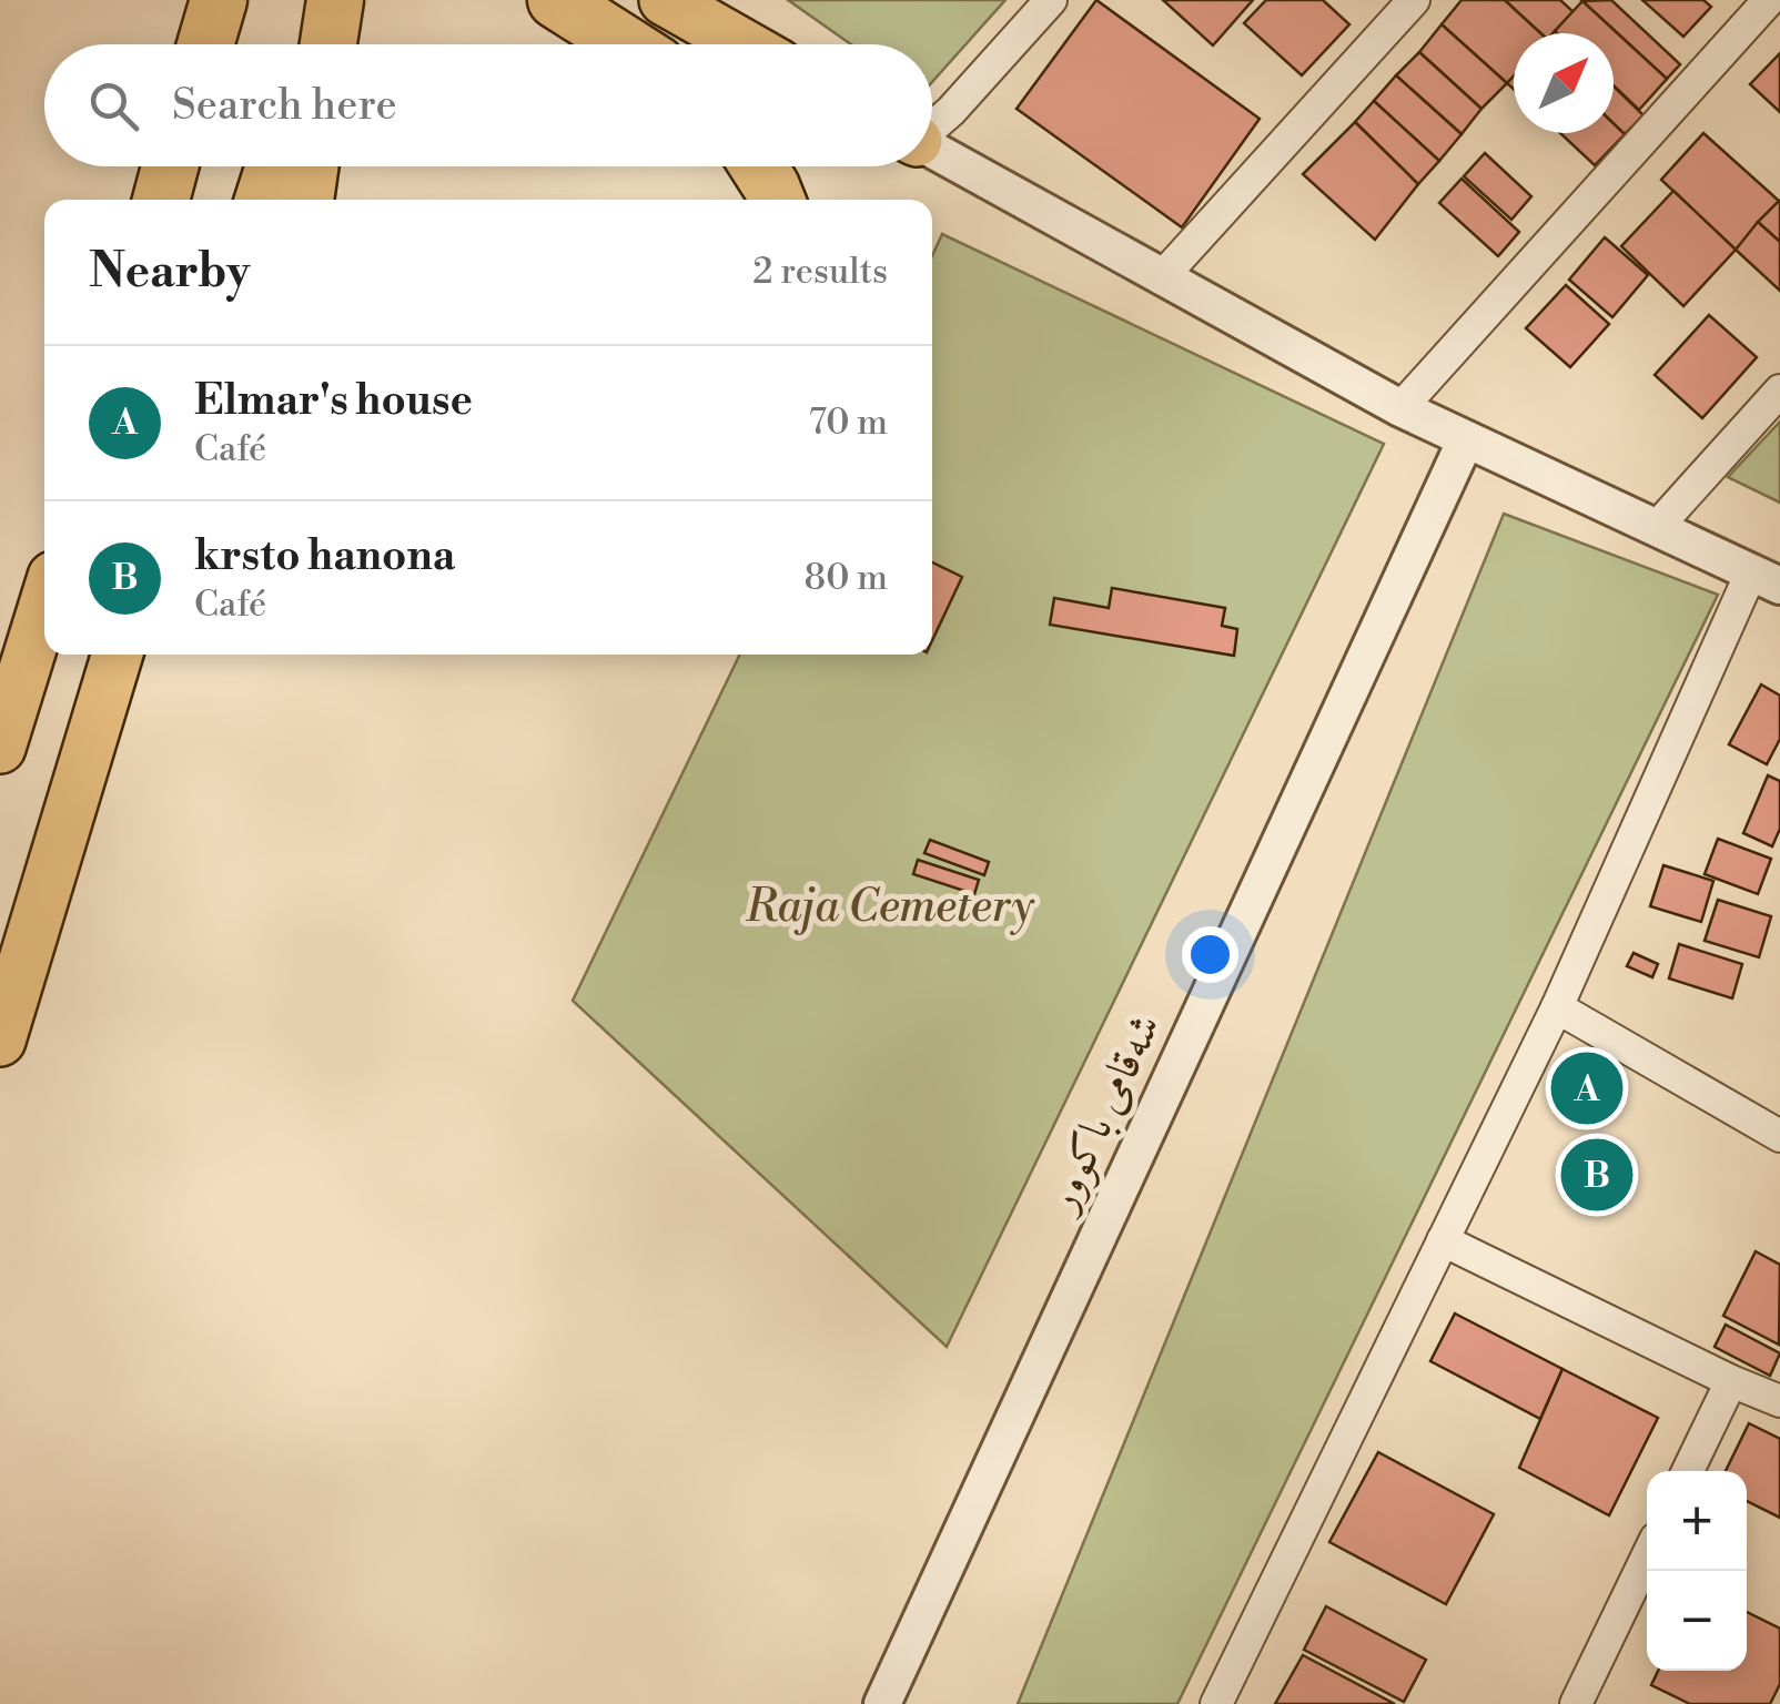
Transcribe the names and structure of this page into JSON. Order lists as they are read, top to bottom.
{
  "streets": {
    "street": ["شەقامی باکوور"]
  },
  "parks": ["Raja Cemetery"],
  "north": "top right",
  "page": {
    "search": "Search here",
    "heading": ["Nearby", "2 results"],
    "list": [
      {
        "mark": "A",
        "name": "Elmar's house",
        "note": "Café",
        "value": "70 m"
      },
      {
        "mark": "B",
        "name": "krsto hanona",
        "note": "Café",
        "value": "80 m"
      }
    ],
    "pins": ["A", "B"],
    "map_buttons": ["+", "−"]
  }
}
